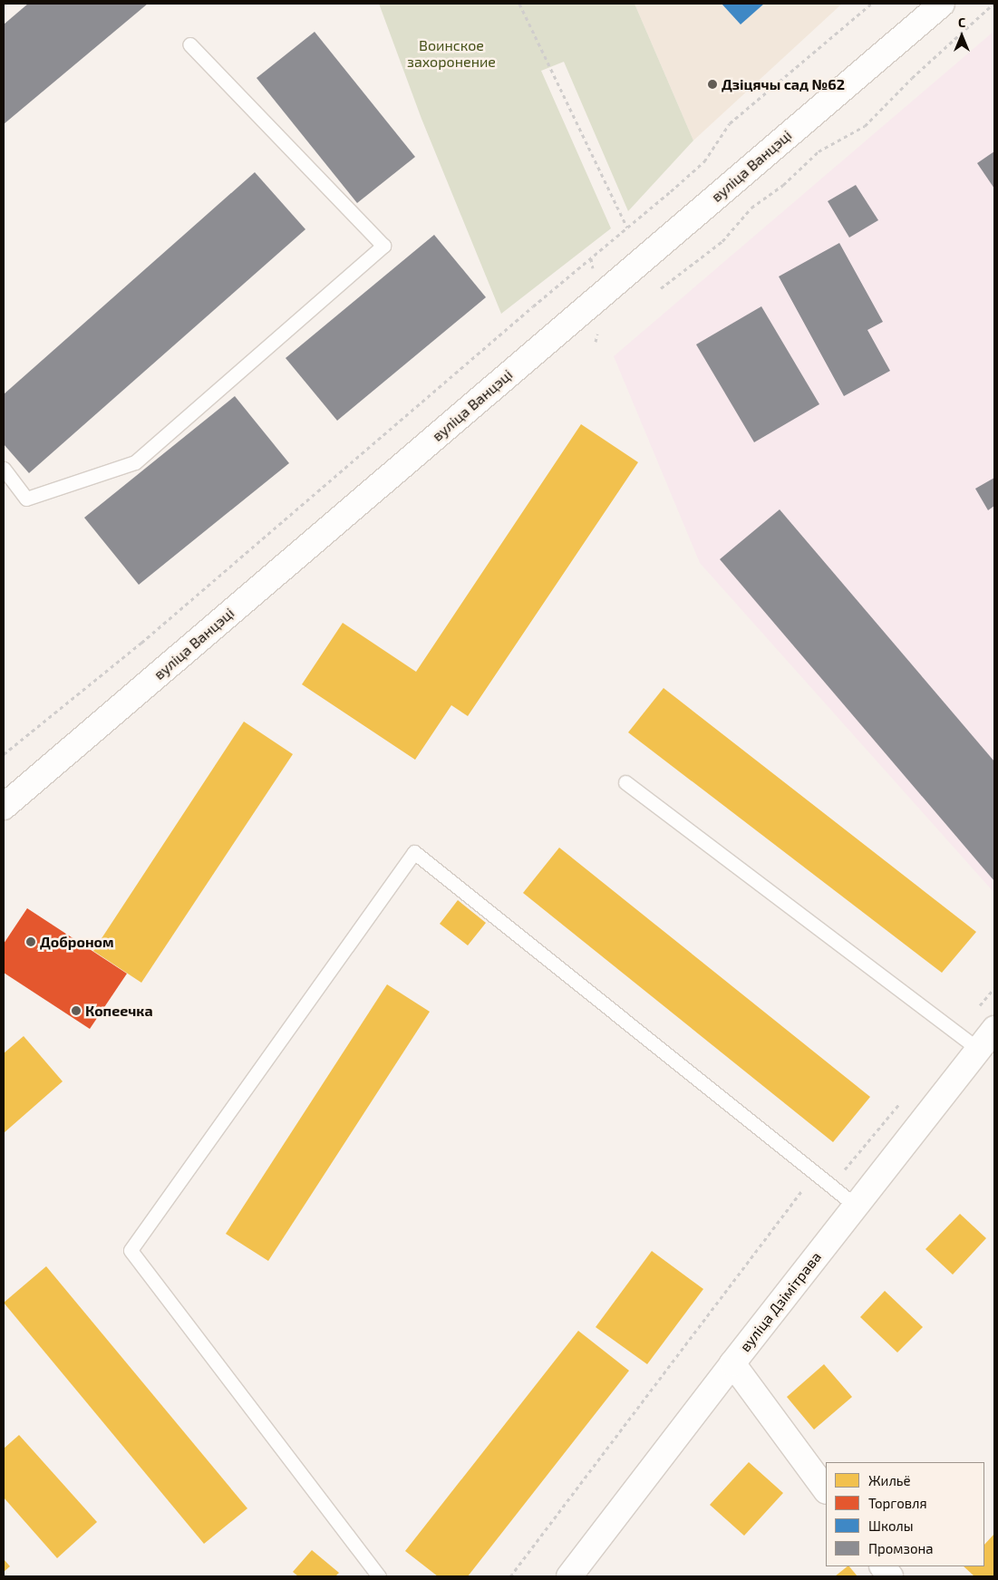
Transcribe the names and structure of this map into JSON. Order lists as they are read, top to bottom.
{
  "streets": {
    "main road": ["вуліца Ванцэці", "вуліца Дзімітрава"]
  },
  "parks": ["Воинское захоронение"],
  "places": ["Дзіцячы сад №62", "Доброном", "Копеечка"],
  "legend": [
    "Жильё",
    "Торговля",
    "Школы",
    "Промзона"
  ],
  "north": "top"
}
